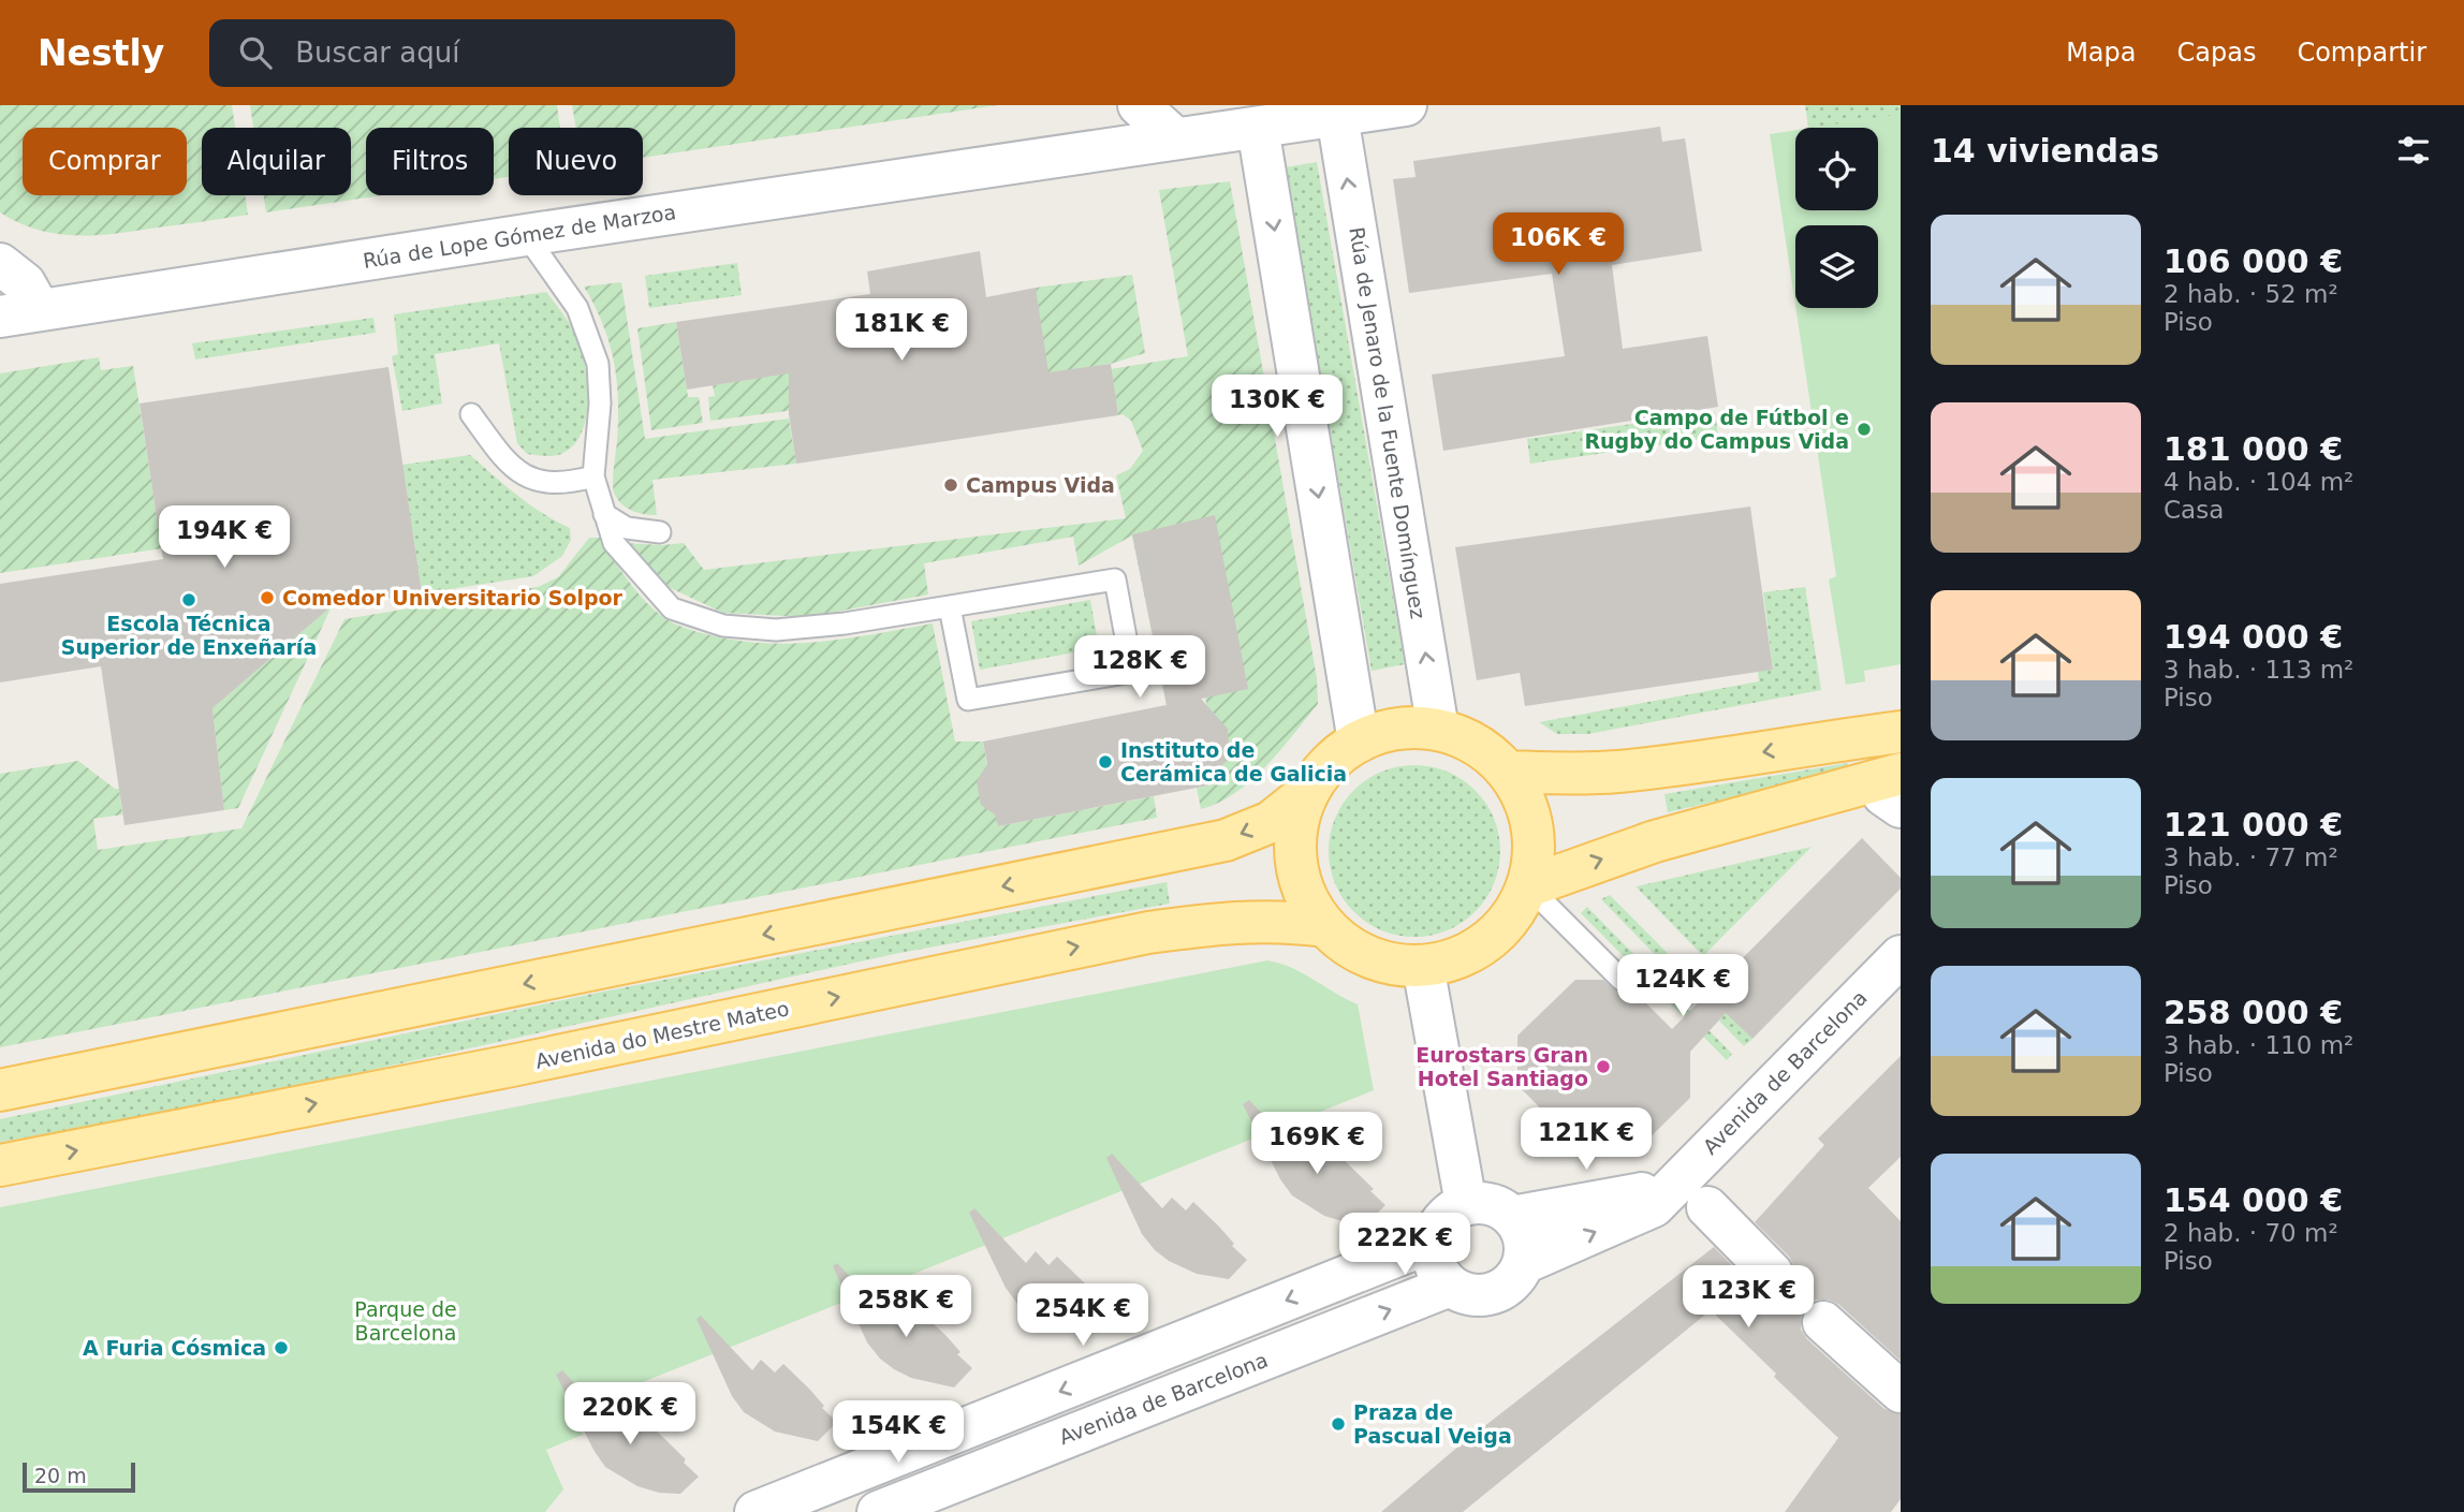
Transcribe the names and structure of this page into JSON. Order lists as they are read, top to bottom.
{
  "streets": {
    "main road": ["Avenida do Mestre Mateo"],
    "street": ["Rúa de Lope Gómez de Marzoa", "Rúa de Jenaro de la Fuente Domínguez", "Avenida de Barcelona"]
  },
  "crossings": [
    ["Rúa de Lope Gómez de Marzoa", "Rúa de Jenaro de la Fuente Domínguez"],
    ["Rúa de Jenaro de la Fuente Domínguez", "Avenida do Mestre Mateo"]
  ],
  "parks": ["Parque de Barcelona"],
  "places": [
    "Campo de Fútbol e Rugby do Campus Vida",
    "Campus Vida",
    "Comedor Universitario Solpor",
    "Escola Técnica Superior de Enxeñaría",
    "Instituto de Cerámica de Galicia",
    "Eurostars Gran Hotel Santiago",
    "A Furia Cósmica",
    "Praza de Pascual Veiga"
  ],
  "scale_bar": "20 m",
  "page": {
    "header": "Nestly",
    "search": "Buscar aquí",
    "nav": ["Mapa", "Capas", "Compartir"],
    "heading": "14 viviendas",
    "chip": [
      "Comprar",
      "Alquilar",
      "Filtros",
      "Nuevo"
    ],
    "list": [
      {
        "name": "106 000 €",
        "note": "2 hab. · 52 m² · Piso"
      },
      {
        "name": "181 000 €",
        "note": "4 hab. · 104 m² · Casa"
      },
      {
        "name": "194 000 €",
        "note": "3 hab. · 113 m² · Piso"
      },
      {
        "name": "121 000 €",
        "note": "3 hab. · 77 m² · Piso"
      },
      {
        "name": "258 000 €",
        "note": "3 hab. · 110 m² · Piso"
      },
      {
        "name": "154 000 €",
        "note": "2 hab. · 70 m² · Piso"
      }
    ],
    "price": [
      "106K €",
      "181K €",
      "130K €",
      "194K €",
      "128K €",
      "124K €",
      "121K €",
      "169K €",
      "222K €",
      "123K €",
      "258K €",
      "254K €",
      "220K €",
      "154K €"
    ],
    "scale": "20 m"
  }
}
